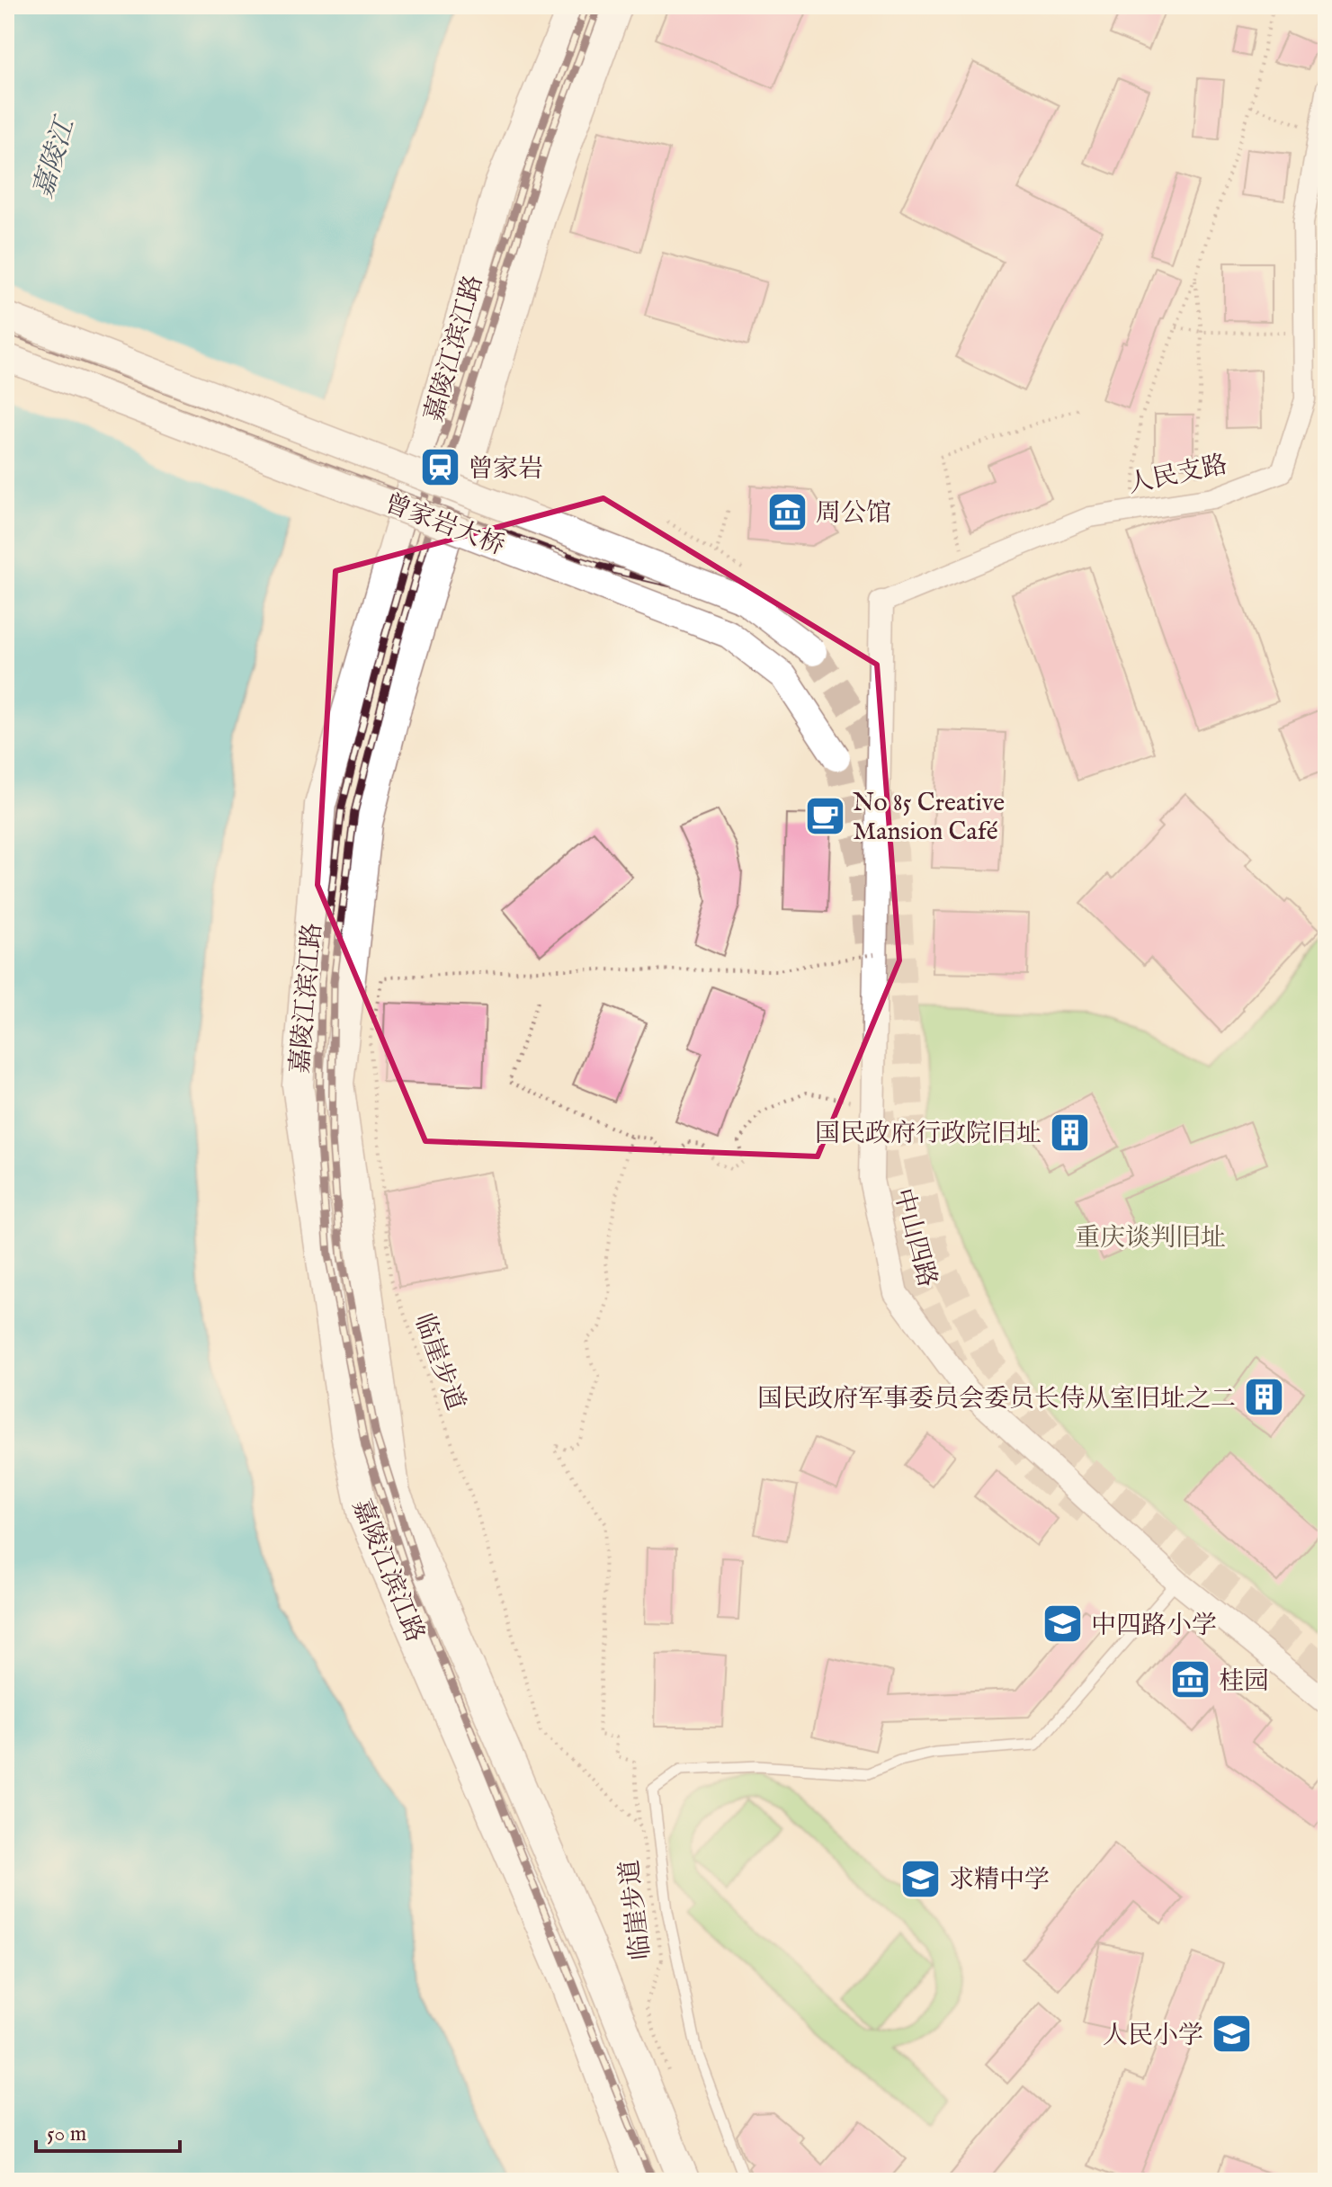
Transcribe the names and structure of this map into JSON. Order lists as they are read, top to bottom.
{
  "streets": {
    "main road": ["嘉陵江滨江路", "曾家岩大桥"],
    "street": ["人民支路", "中山四路"],
    "path": ["临崖步道"]
  },
  "crossings": [
    ["人民支路", "中山四路"],
    ["中山四路", "临崖步道"]
  ],
  "water": ["嘉陵江"],
  "parks": ["重庆谈判旧址"],
  "places": {
    "station": ["曾家岩"],
    "museum": ["周公馆", "桂园"],
    "cafe": ["No 85 Creative Mansion Café"],
    "building": ["国民政府行政院旧址", "国民政府军事委员会委员长侍从室旧址之二"],
    "school or university": ["中四路小学", "求精中学", "人民小学"]
  },
  "scale_bar": "50 m"
}
